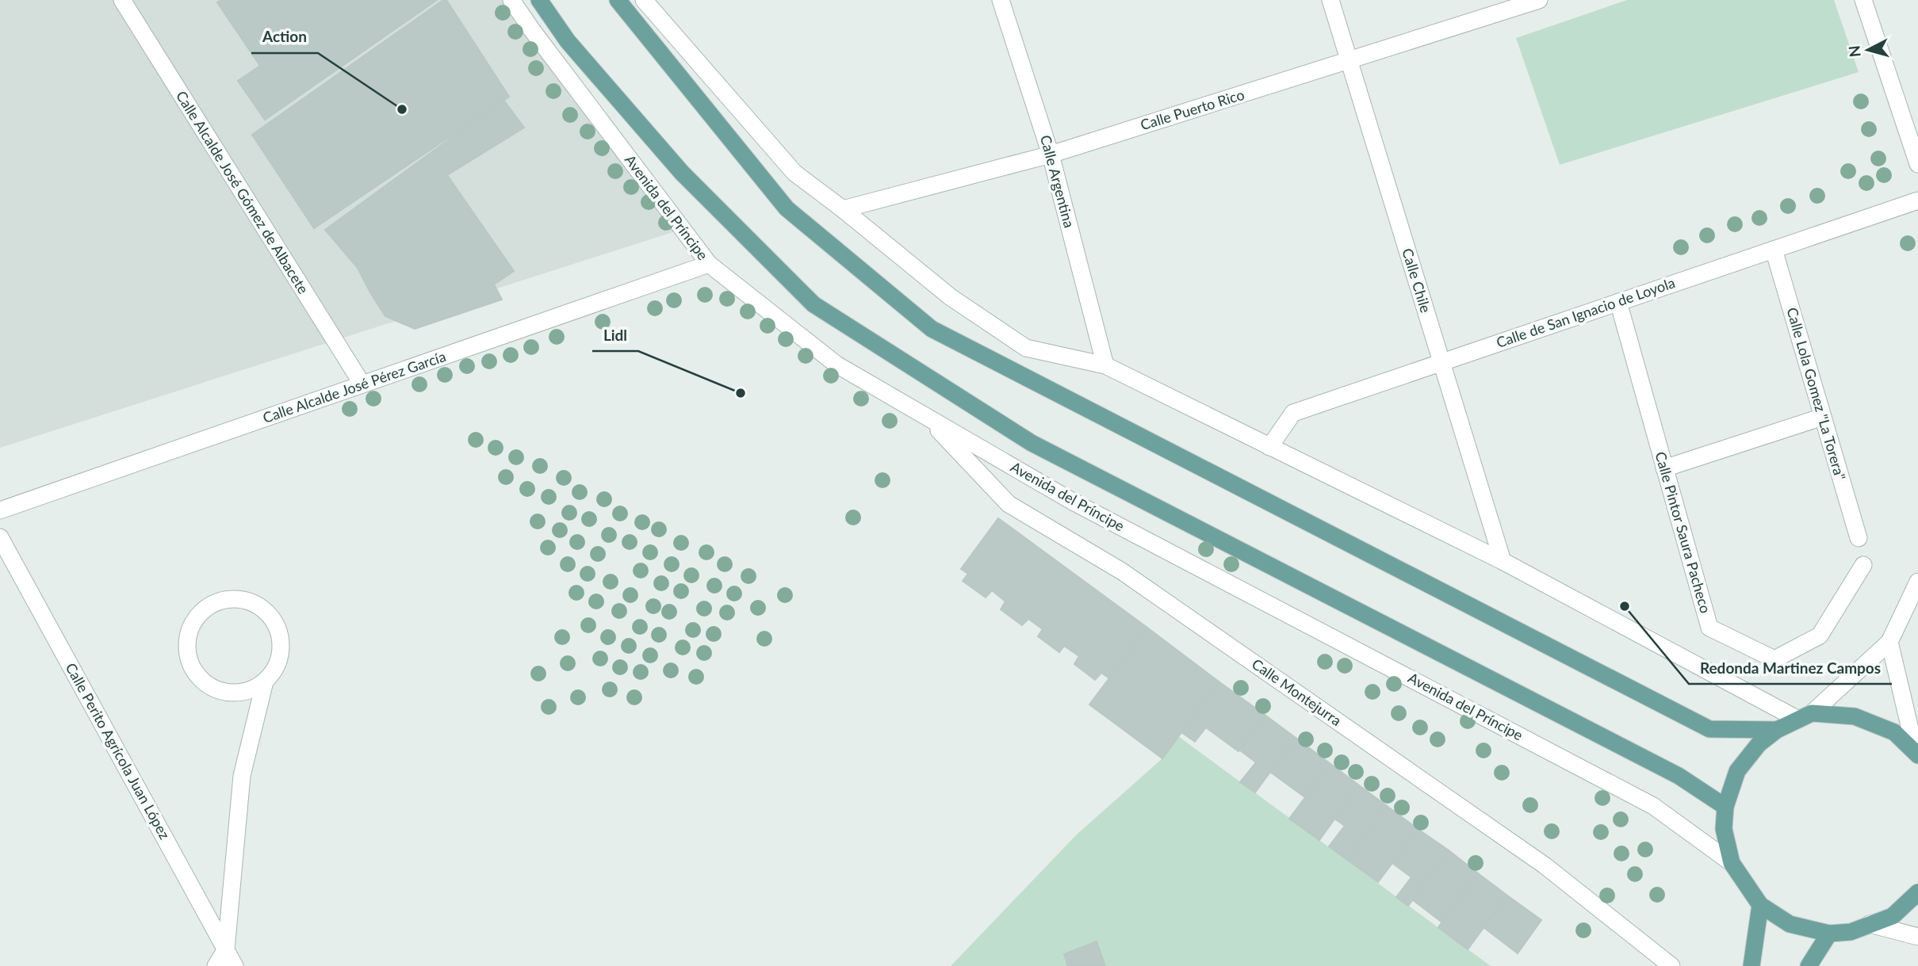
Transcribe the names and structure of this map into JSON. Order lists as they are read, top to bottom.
{
  "streets": {
    "street": [
      "Calle Puerto Rico",
      "Calle Argentina",
      "Calle Alcalde José Gómez de Albacete",
      "Avenida del Príncipe",
      "Calle Chile",
      "Calle de San Ignacio de Loyola",
      "Calle Alcalde José Pérez García",
      "Calle Lola Gomez \"La Torera\"",
      "Calle Pintor Saura Pacheco",
      "Calle Montejurra",
      "Calle Perito Agrícola Juan López"
    ]
  },
  "crossings": [
    ["Calle Puerto Rico", "Calle Argentina"],
    ["Calle Puerto Rico", "Calle Chile"],
    ["Calle Alcalde José Gómez de Albacete", "Calle Alcalde José Pérez García"],
    ["Avenida del Príncipe", "Calle Alcalde José Pérez García"],
    ["Avenida del Príncipe", "Calle Montejurra"],
    ["Calle Chile", "Calle de San Ignacio de Loyola"],
    ["Calle de San Ignacio de Loyola", "Calle Lola Gomez \"La Torera\""],
    ["Calle de San Ignacio de Loyola", "Calle Pintor Saura Pacheco"]
  ],
  "places": ["Action", "Lidl", "Redonda Martinez Campos"],
  "north": "left"
}
